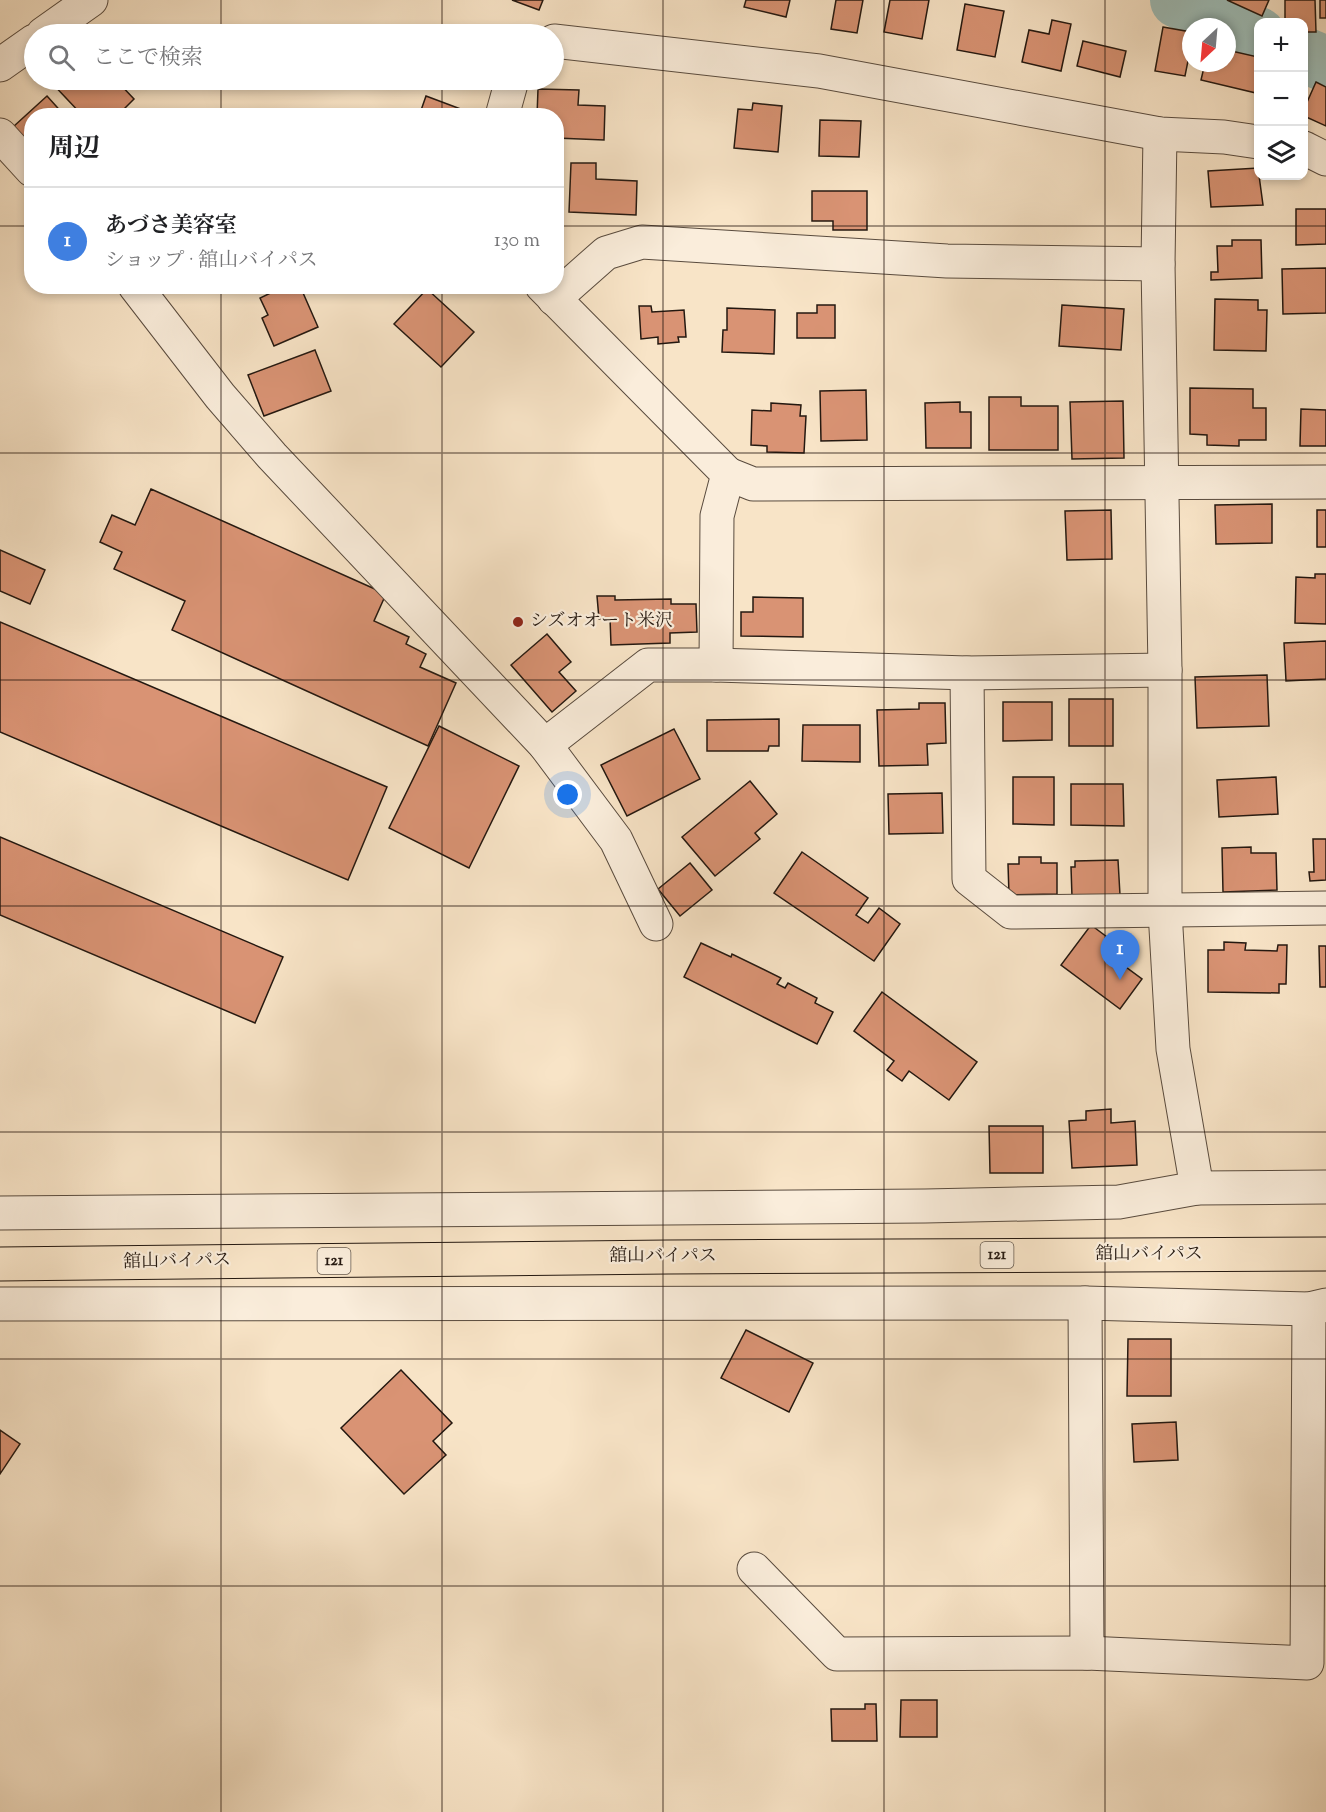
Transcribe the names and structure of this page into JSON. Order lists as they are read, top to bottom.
{
  "streets": {
    "highway": ["121", "舘山バイパス"]
  },
  "places": ["シズオオート米沢"],
  "north": "bottom left",
  "page": {
    "map_buttons": ["+", "−"],
    "search": "ここで検索",
    "heading": "周辺",
    "list": [
      {
        "mark": "1",
        "name": "あづさ美容室",
        "note": "ショップ · 舘山バイパス",
        "value": "130 m"
      }
    ],
    "pins": "1"
  }
}
